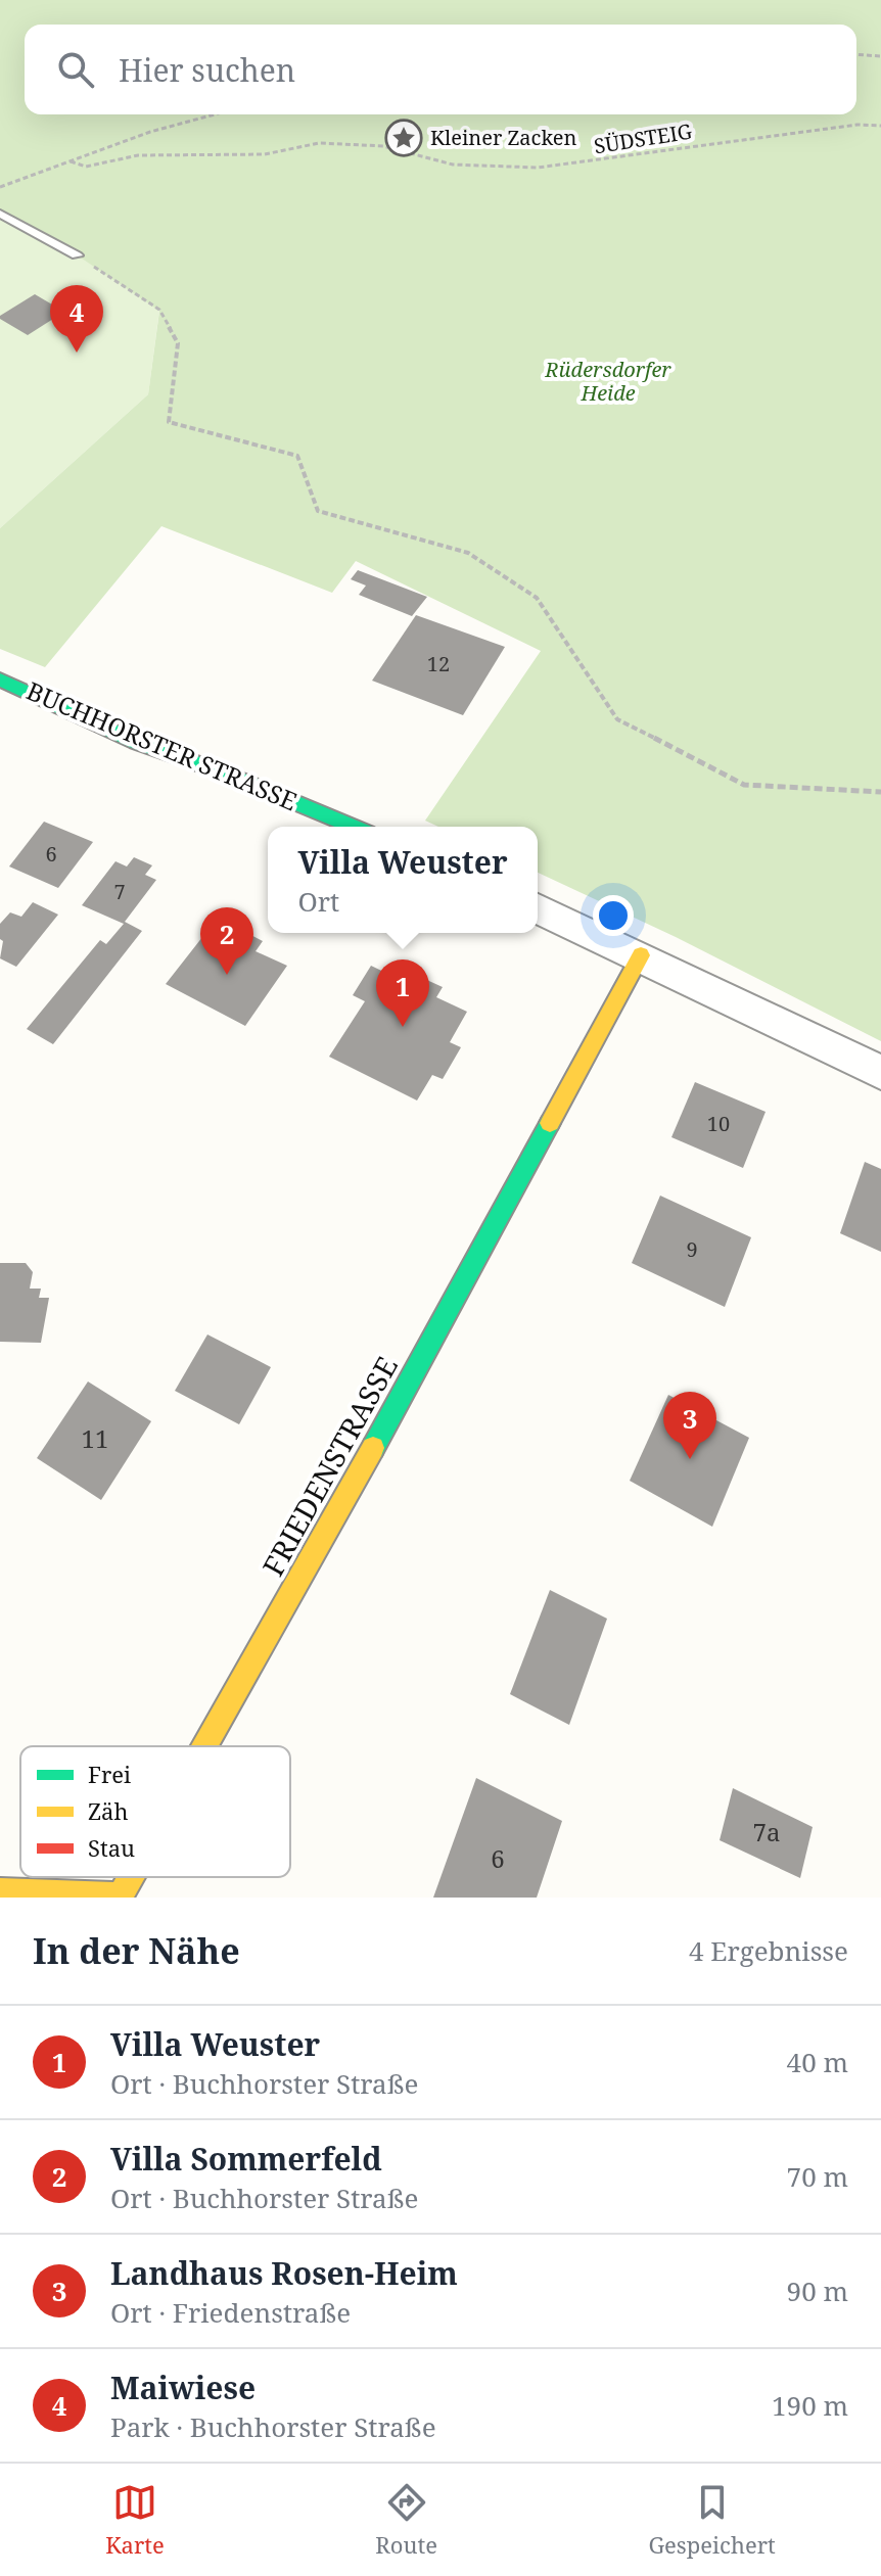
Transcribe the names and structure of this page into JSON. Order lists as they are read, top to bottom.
{
  "streets": {
    "street": ["BUCHHORSTER STRASSE", "FRIEDENSTRASSE"],
    "path": ["SÜDSTEIG"]
  },
  "parks": ["Rüdersdorfer Heide"],
  "places": {
    "place": ["Kleiner Zacken"]
  },
  "house_numbers": [
    "12",
    "6",
    "7",
    "10",
    "9",
    "11",
    "7a",
    "6"
  ],
  "legend": ["Frei", "Zäh", "Stau"],
  "page": {
    "search": "Hier suchen",
    "pins": [
      "4",
      "2",
      "1",
      "3"
    ],
    "popup": ["Villa Weuster", "Ort"],
    "heading": ["In der Nähe", "4 Ergebnisse"],
    "list": [
      {
        "mark": "1",
        "name": "Villa Weuster",
        "note": "Ort · Buchhorster Straße",
        "value": "40 m"
      },
      {
        "mark": "2",
        "name": "Villa Sommerfeld",
        "note": "Ort · Buchhorster Straße",
        "value": "70 m"
      },
      {
        "mark": "3",
        "name": "Landhaus Rosen-Heim",
        "note": "Ort · Friedenstraße",
        "value": "90 m"
      },
      {
        "mark": "4",
        "name": "Maiwiese",
        "note": "Park · Buchhorster Straße",
        "value": "190 m"
      }
    ],
    "nav": ["Karte", "Route", "Gespeichert"]
  }
}
